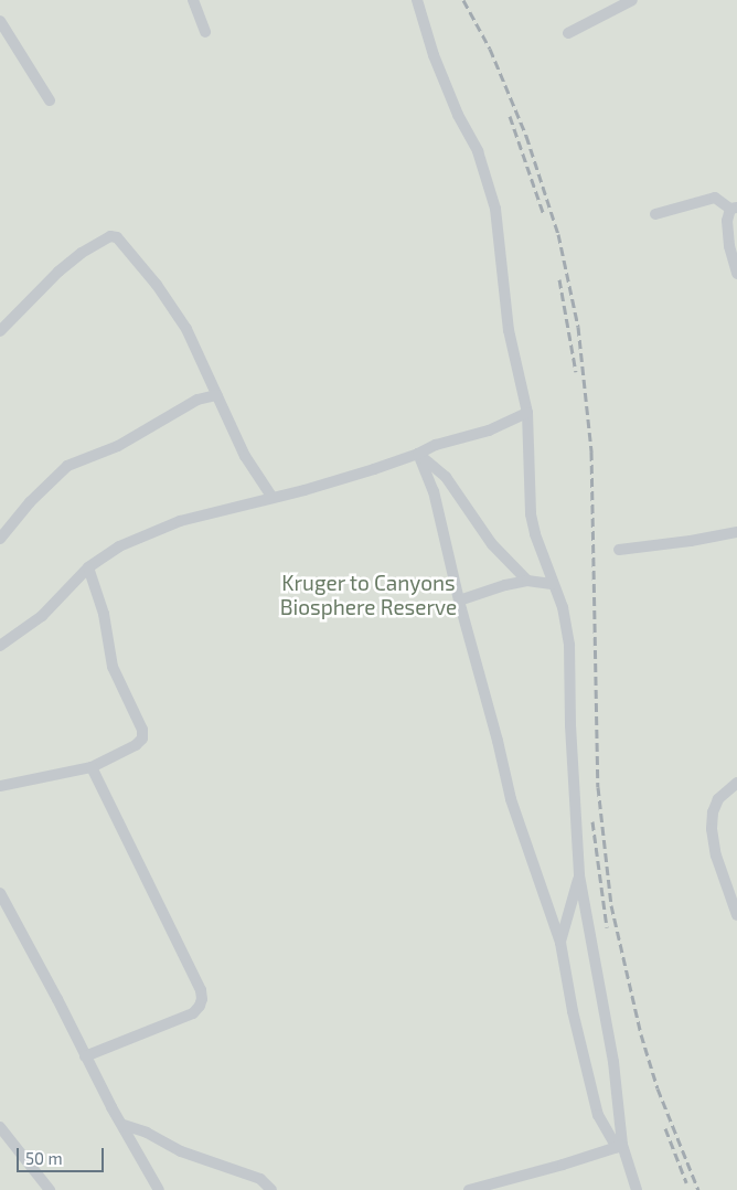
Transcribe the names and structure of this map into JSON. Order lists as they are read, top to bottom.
{
  "parks": ["Kruger to Canyons Biosphere Reserve"],
  "scale_bar": "50 m"
}
